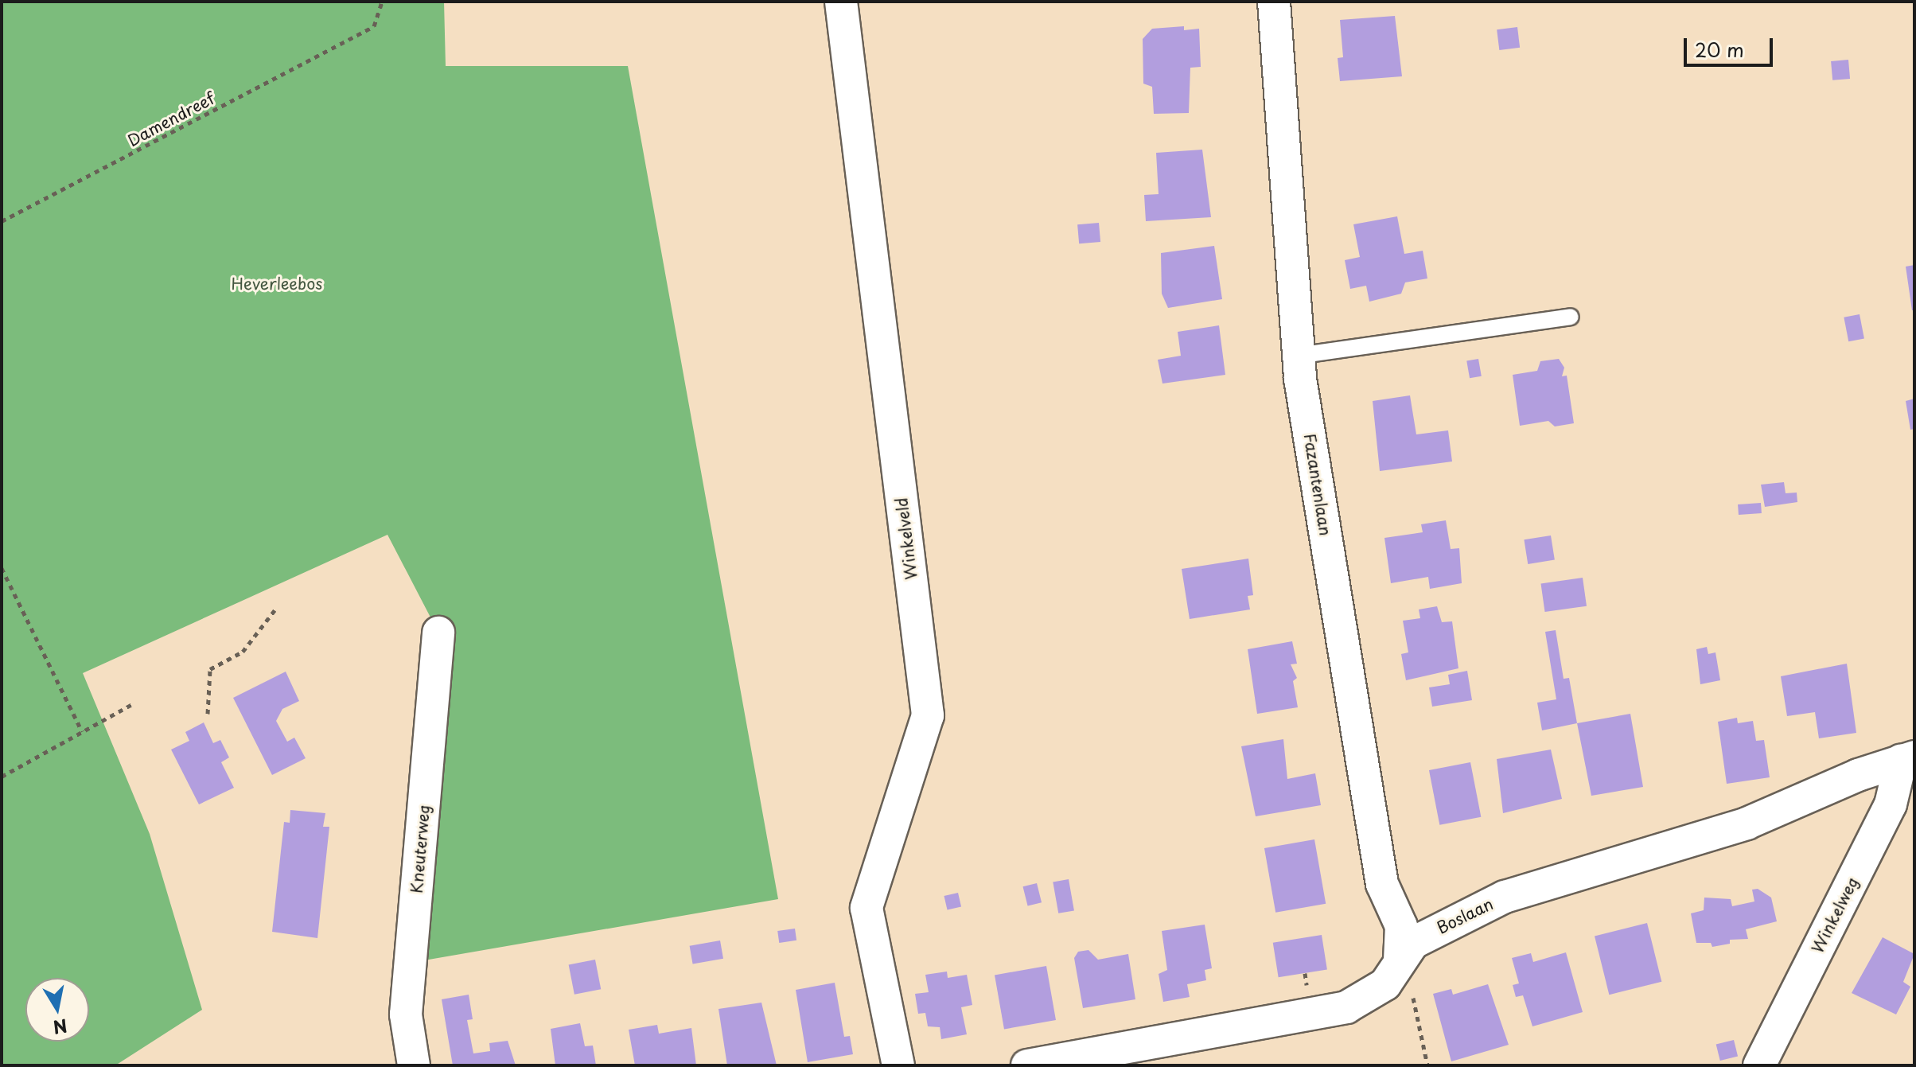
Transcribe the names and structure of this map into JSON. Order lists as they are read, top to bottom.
{
  "streets": {
    "street": [
      "Fazantenlaan",
      "Winkelveld",
      "Kneuterweg",
      "Winkelweg",
      "Boslaan"
    ],
    "path": ["Damendreef"]
  },
  "crossings": [
    ["Fazantenlaan", "Boslaan"],
    ["Winkelweg", "Boslaan"]
  ],
  "parks": ["Heverleebos"],
  "scale_bar": "20 m",
  "north": "bottom"
}
